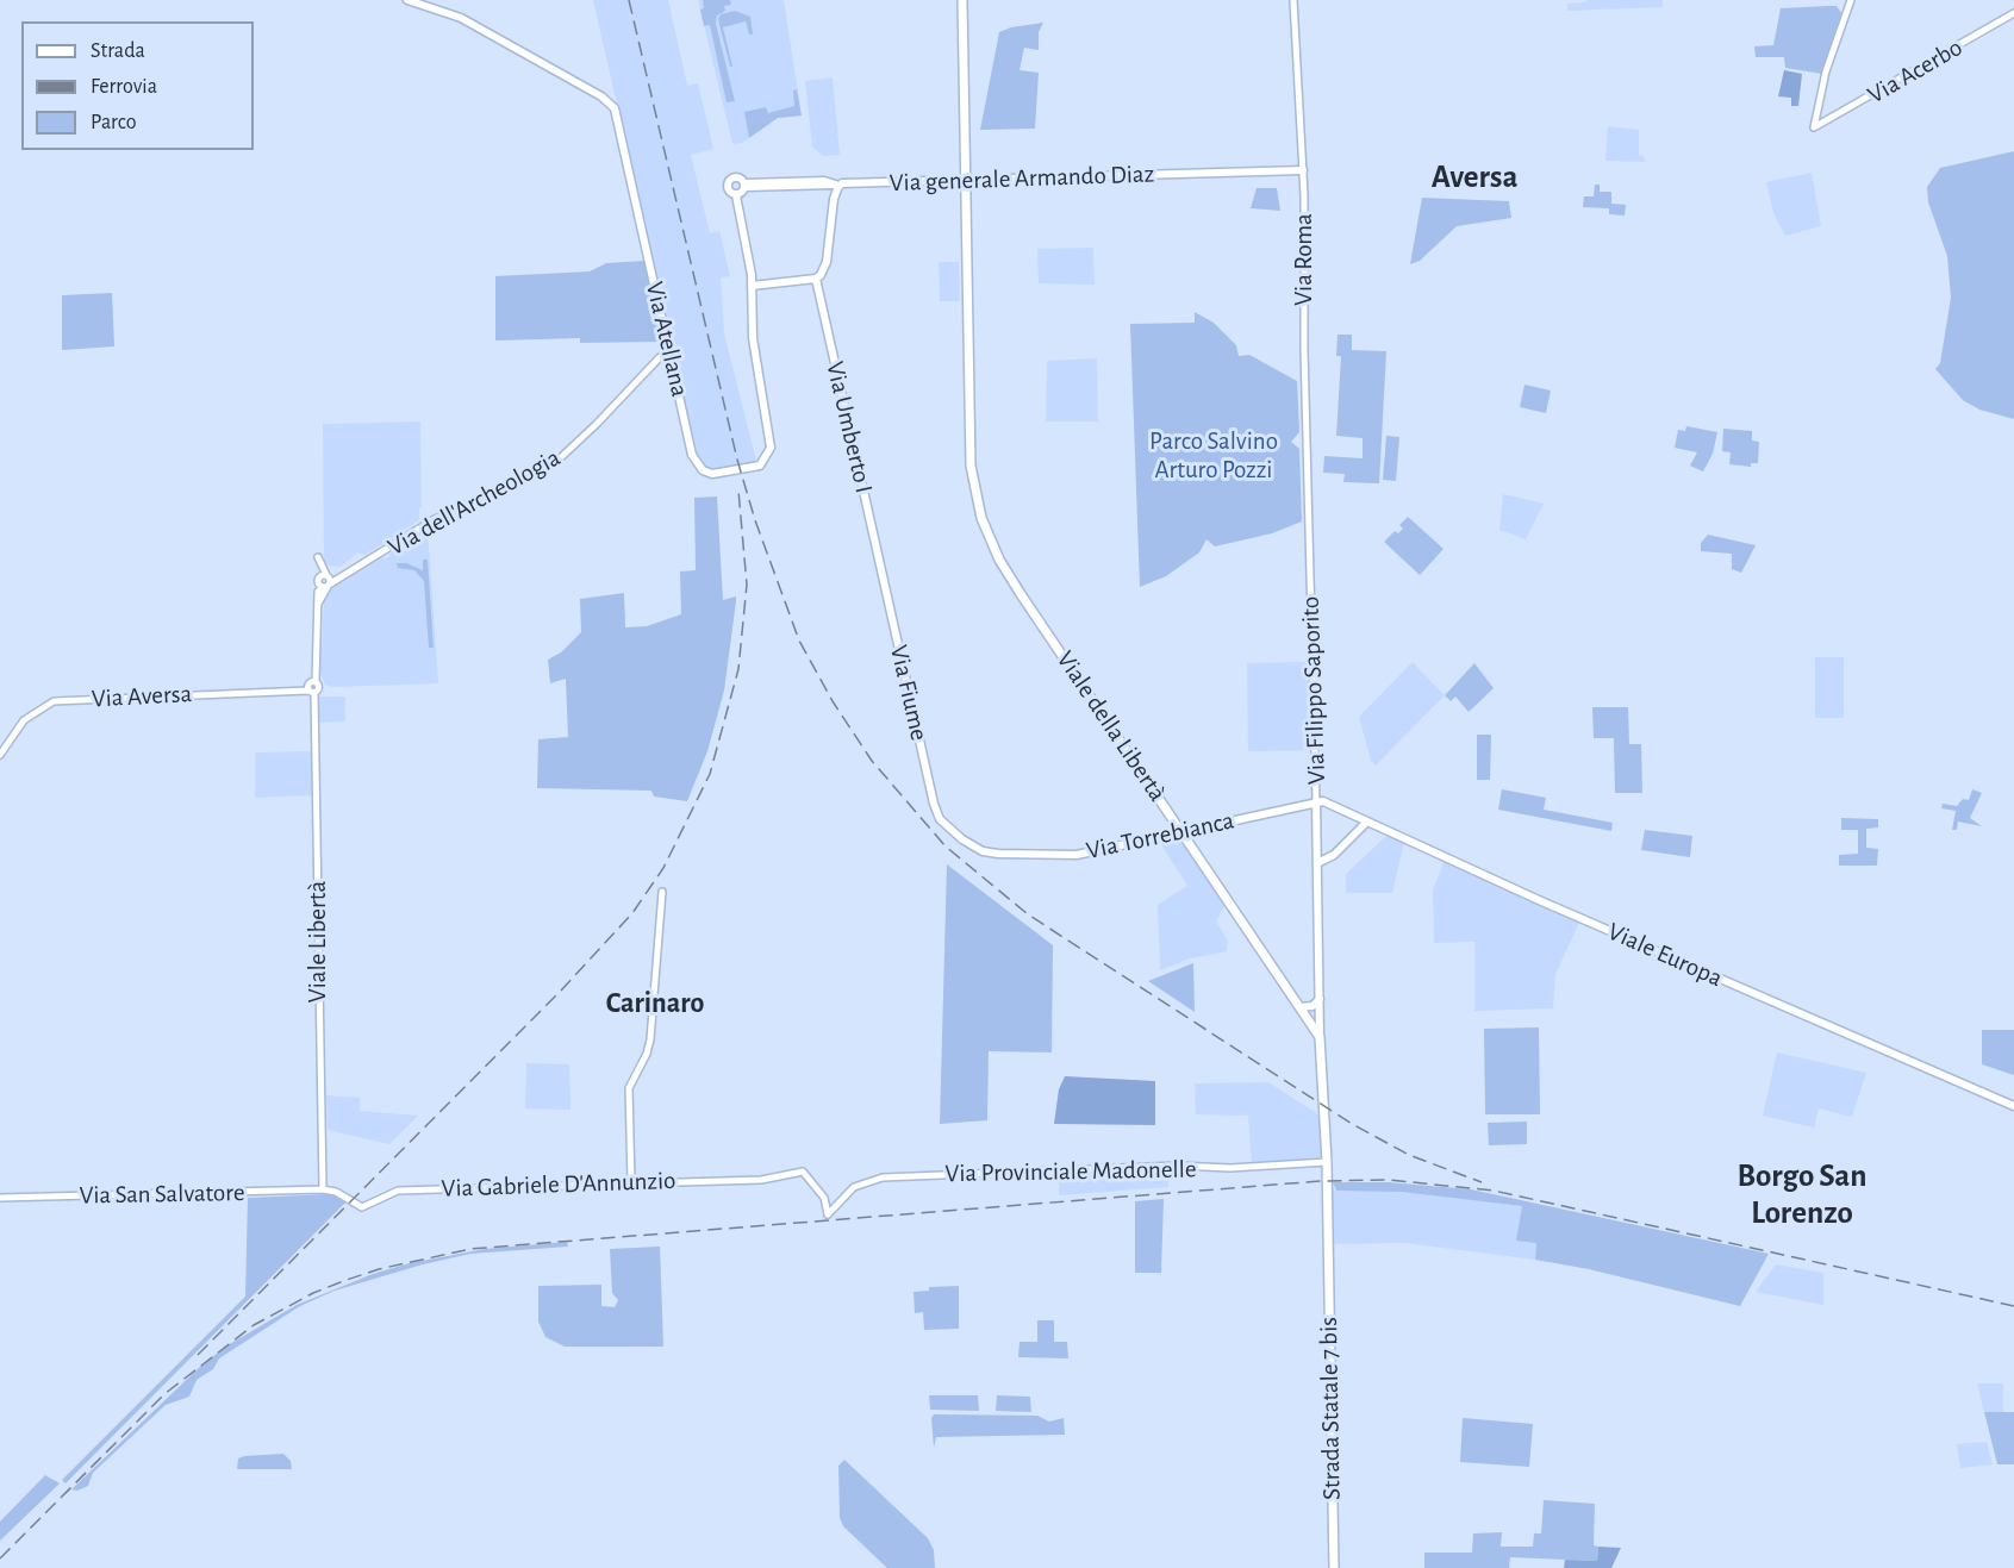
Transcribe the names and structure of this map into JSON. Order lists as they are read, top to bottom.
{
  "streets": {
    "main road": [
      "Via generale Armando Diaz",
      "Via Atellana",
      "Via Umberto I",
      "Via Filippo Saporito",
      "Via Fiume",
      "Viale della Libertà",
      "Via Torrebianca",
      "Viale Europa",
      "Strada Statale 7 bis"
    ],
    "street": [
      "Via Acerbo",
      "Via Roma",
      "Via dell'Archeologia",
      "Via Aversa",
      "Viale Libertà",
      "Via Provinciale Madonelle",
      "Via Gabriele D'Annunzio",
      "Via San Salvatore"
    ]
  },
  "crossings": [
    ["Via generale Armando Diaz", "Via Roma"],
    ["Via generale Armando Diaz", "Via Atellana"],
    ["Via generale Armando Diaz", "Viale della Libertà"],
    ["Via Roma", "Via Filippo Saporito"],
    ["Via Atellana", "Via dell'Archeologia"],
    ["Via Umberto I", "Via Fiume"],
    ["Via Filippo Saporito", "Viale della Libertà"],
    ["Via Filippo Saporito", "Via Torrebianca"],
    ["Via Filippo Saporito", "Viale Europa"],
    ["Via Fiume", "Via Torrebianca"],
    ["Via Aversa", "Viale Libertà"],
    ["Viale della Libertà", "Via Torrebianca"],
    ["Viale della Libertà", "Via Provinciale Madonelle"],
    ["Viale della Libertà", "Strada Statale 7 bis"],
    ["Via Torrebianca", "Viale Europa"],
    ["Viale Libertà", "Via Gabriele D'Annunzio"],
    ["Viale Libertà", "Via San Salvatore"],
    ["Via Provinciale Madonelle", "Via Gabriele D'Annunzio"],
    ["Via Gabriele D'Annunzio", "Via San Salvatore"]
  ],
  "districts": ["Aversa", "Carinaro", "Borgo San Lorenzo"],
  "parks": ["Parco Salvino Arturo Pozzi"],
  "legend": ["Strada", "Ferrovia", "Parco"]
}
